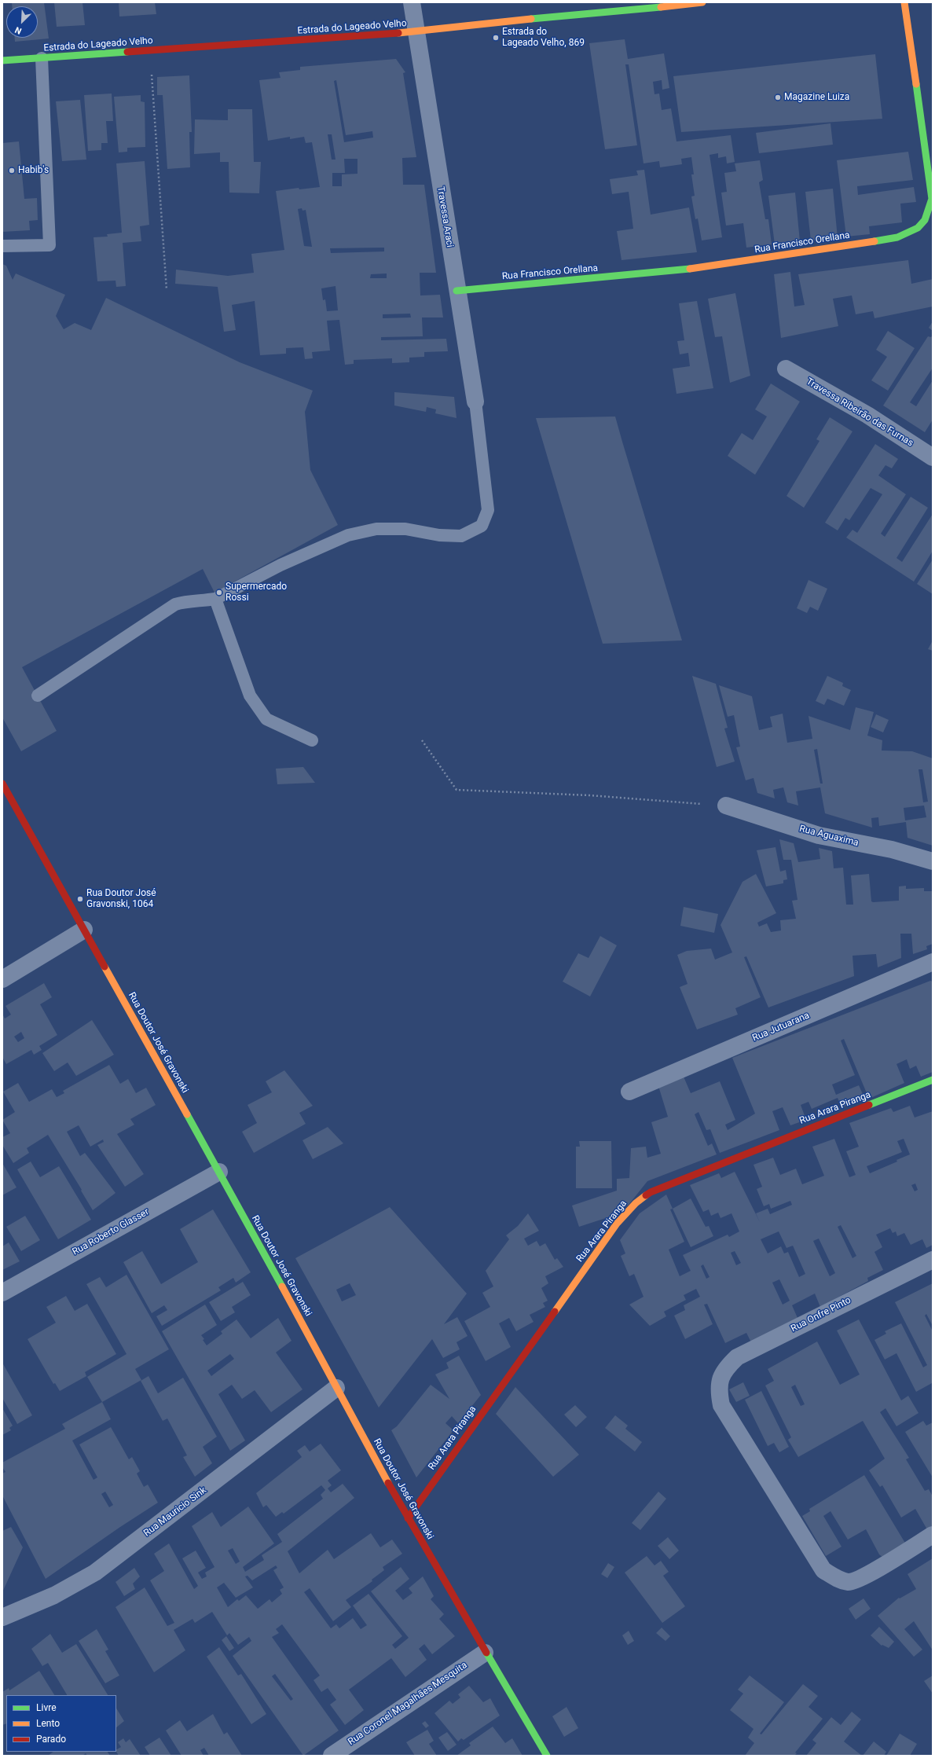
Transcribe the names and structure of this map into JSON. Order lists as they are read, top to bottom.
{
  "streets": {
    "street": [
      "Estrada do Lageado Velho",
      "Travessa Araci",
      "Rua Francisco Orellana",
      "Travessa Ribeirão das Furnas",
      "Rua Aguaxima",
      "Rua Jutuarana",
      "Rua Doutor José Gravonski",
      "Rua Arara Piranga",
      "Rua Roberto Glasser",
      "Rua Onfre Pinto",
      "Rua Mauricio Sink",
      "Rua Coronel Magalhães Mesquita"
    ]
  },
  "crossings": [
    ["Estrada do Lageado Velho", "Travessa Araci"],
    ["Travessa Araci", "Rua Francisco Orellana"],
    ["Rua Doutor José Gravonski", "Rua Arara Piranga"],
    ["Rua Doutor José Gravonski", "Rua Roberto Glasser"],
    ["Rua Doutor José Gravonski", "Rua Mauricio Sink"],
    ["Rua Doutor José Gravonski", "Rua Coronel Magalhães Mesquita"]
  ],
  "places": [
    "Estrada do Lageado Velho, 869",
    "Magazine Luiza",
    "Habib's",
    "Supermercado Rossi",
    "Rua Doutor José Gravonski, 1064"
  ],
  "legend": ["Livre", "Lento", "Parado"],
  "north": "bottom left"
}
